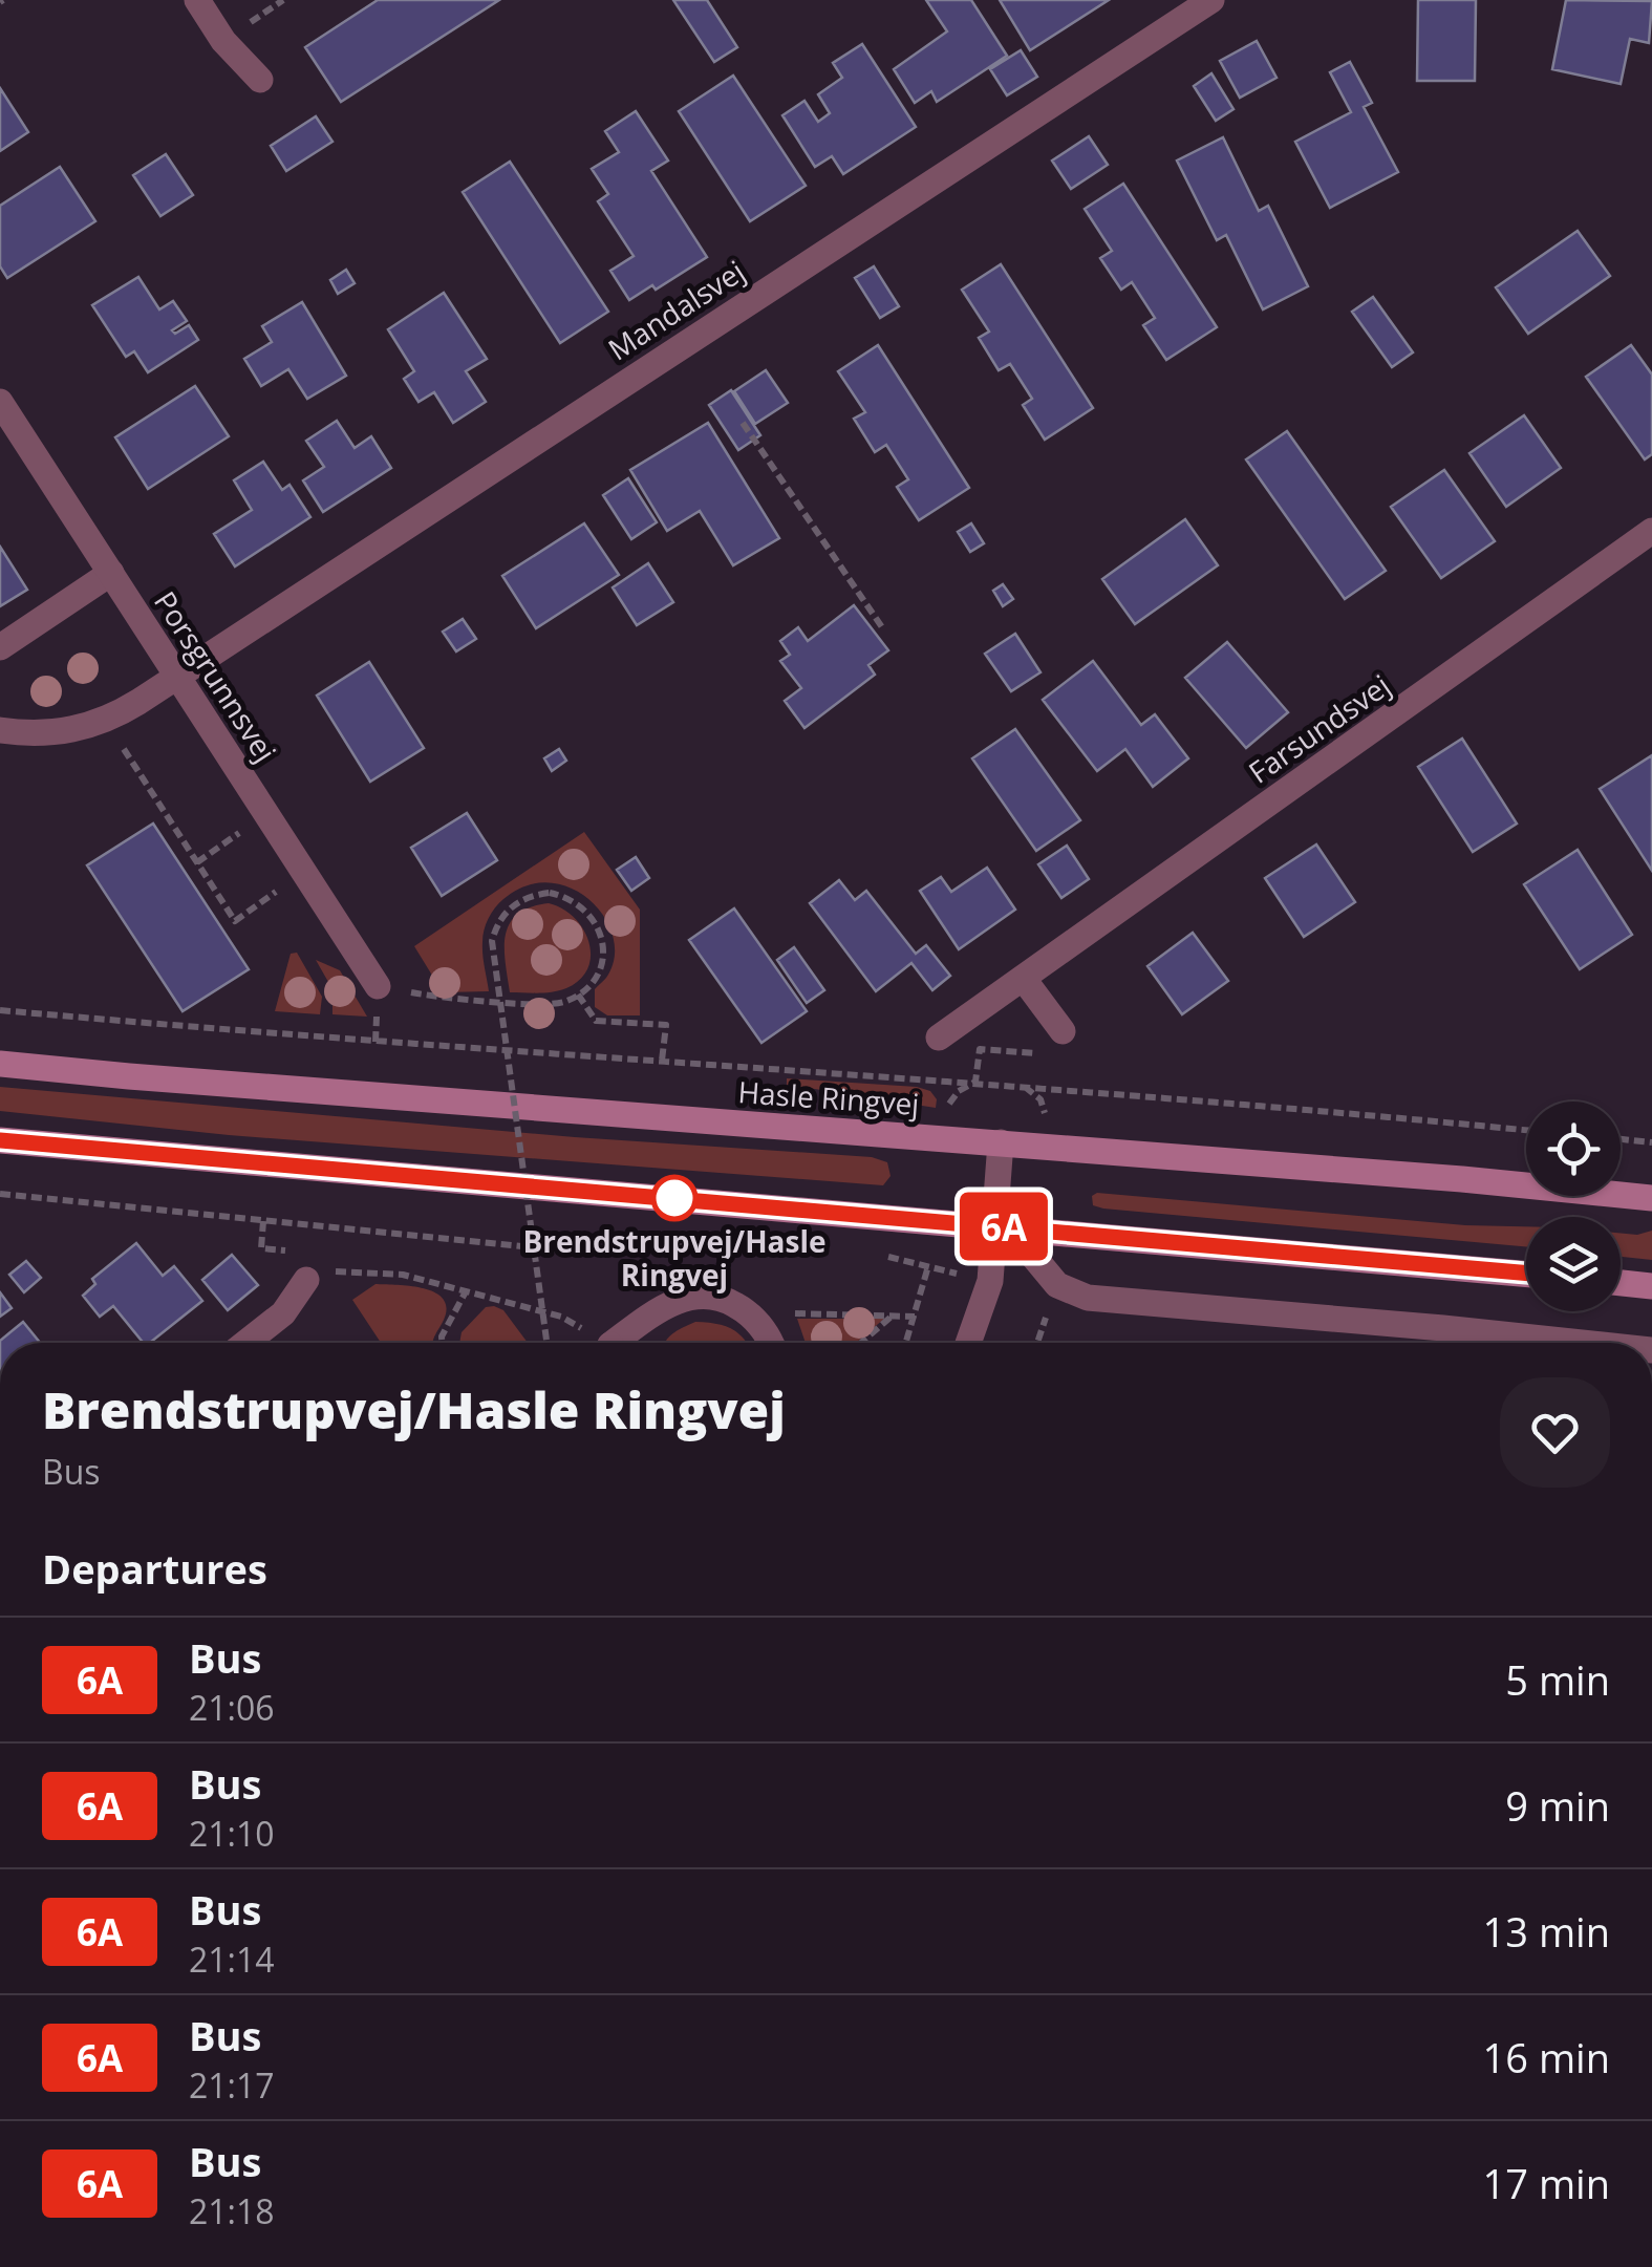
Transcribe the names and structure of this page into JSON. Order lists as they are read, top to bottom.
{
  "streets": {
    "main road": ["Hasle Ringvej"],
    "street": ["Mandalsvej", "Porsgrunnsvej", "Farsundsvej"]
  },
  "crossings": [
    ["Mandalsvej", "Porsgrunnsvej"]
  ],
  "places": ["Brendstrupvej/Hasle Ringvej"],
  "lines": ["bus line 6A"],
  "page": {
    "on_map": "6A",
    "heading": [
      ["Brendstrupvej/Hasle Ringvej", "Bus"],
      "Departures"
    ],
    "list": [
      {
        "mark": "6A",
        "name": "Bus",
        "note": "21:06",
        "value": "5 min"
      },
      {
        "mark": "6A",
        "name": "Bus",
        "note": "21:10",
        "value": "9 min"
      },
      {
        "mark": "6A",
        "name": "Bus",
        "note": "21:14",
        "value": "13 min"
      },
      {
        "mark": "6A",
        "name": "Bus",
        "note": "21:17",
        "value": "16 min"
      },
      {
        "mark": "6A",
        "name": "Bus",
        "note": "21:18",
        "value": "17 min"
      }
    ]
  }
}
